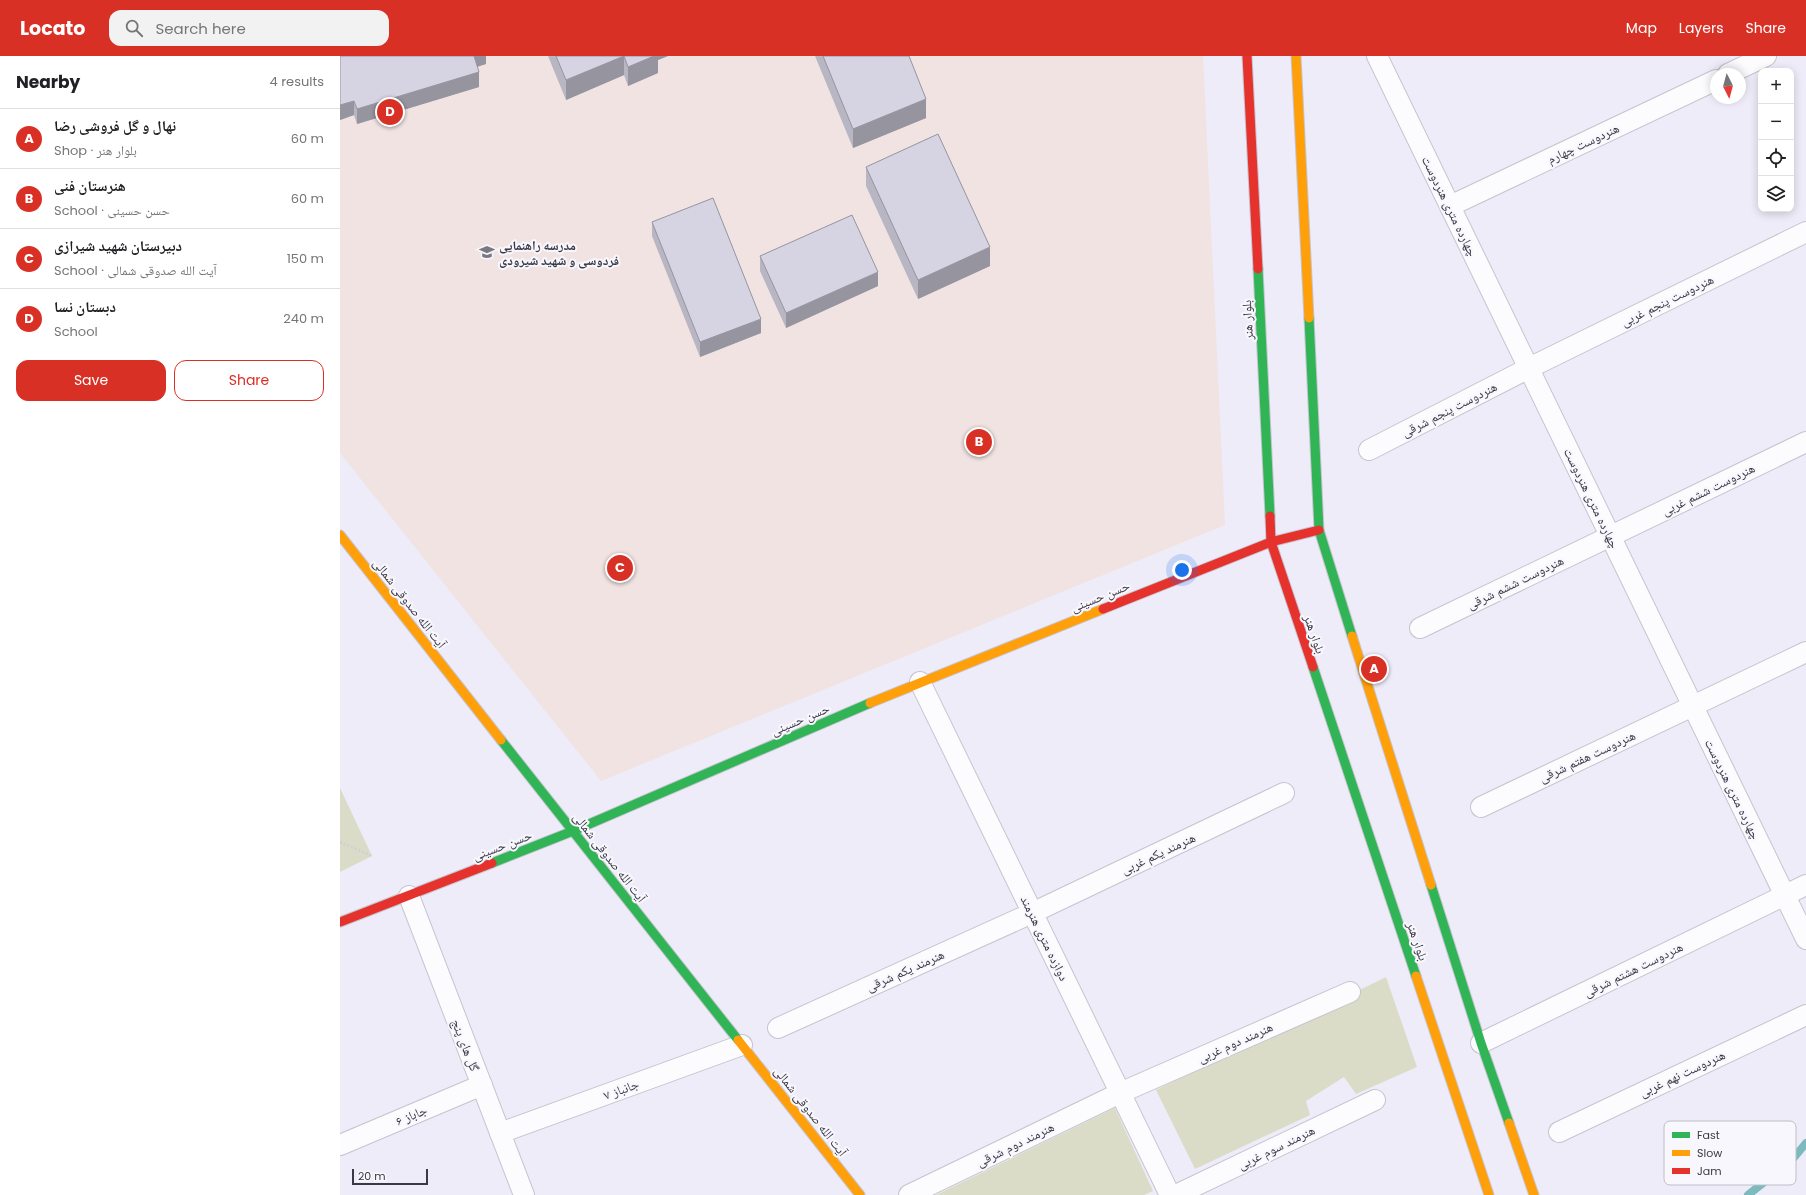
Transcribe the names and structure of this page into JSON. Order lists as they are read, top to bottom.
{
  "streets": {
    "main road": ["بلوار هنر", "حسن حسینی", "آیت الله صدوقی شمالی"],
    "street": [
      "هنردوست چهارم",
      "چهارده متری هنردوست",
      "هنردوست پنجم غربی",
      "هنردوست پنجم شرقی",
      "هنردوست ششم غربی",
      "هنردوست ششم شرقی",
      "هنردوست هفتم شرقی",
      "هنرمند یکم غربی",
      "دوازده متری هنرمند",
      "هنردوست هشتم شرقی",
      "هنرمند یکم شرقی",
      "هنرمند دوم غربی",
      "گل های پنج",
      "هنردوست نهم غربی",
      "جانباز ۷",
      "جاباز ۶",
      "هنرمند دوم شرقی",
      "هنرمند سوم غربی"
    ]
  },
  "crossings": [
    ["هنردوست چهارم", "چهارده متری هنردوست"],
    ["چهارده متری هنردوست", "هنردوست پنجم غربی"],
    ["چهارده متری هنردوست", "هنردوست پنجم شرقی"],
    ["چهارده متری هنردوست", "هنردوست ششم غربی"],
    ["چهارده متری هنردوست", "هنردوست ششم شرقی"],
    ["چهارده متری هنردوست", "هنردوست هفتم شرقی"],
    ["چهارده متری هنردوست", "هنردوست هشتم شرقی"],
    ["هنردوست پنجم غربی", "هنردوست پنجم شرقی"],
    ["بلوار هنر", "حسن حسینی"],
    ["هنردوست ششم غربی", "هنردوست ششم شرقی"],
    ["حسن حسینی", "آیت الله صدوقی شمالی"],
    ["حسن حسینی", "دوازده متری هنرمند"],
    ["حسن حسینی", "گل های پنج"],
    ["آیت الله صدوقی شمالی", "جانباز ۷"],
    ["هنرمند یکم غربی", "دوازده متری هنرمند"],
    ["هنرمند یکم غربی", "هنرمند یکم شرقی"],
    ["دوازده متری هنرمند", "هنرمند یکم شرقی"],
    ["دوازده متری هنرمند", "هنرمند دوم غربی"],
    ["دوازده متری هنرمند", "هنرمند دوم شرقی"],
    ["هنرمند دوم غربی", "هنرمند دوم شرقی"],
    ["گل های پنج", "جانباز ۷"],
    ["گل های پنج", "جاباز ۶"]
  ],
  "places": {
    "school or university": ["مدرسه راهنمایی فردوسی و شهید شیرودی"]
  },
  "legend": ["Fast", "Slow", "Jam"],
  "scale_bar": "20 m",
  "north": "bottom",
  "page": {
    "header": "Locato",
    "search": "Search here",
    "nav": ["Map", "Layers", "Share"],
    "heading": ["Nearby", "4 results"],
    "map_buttons": ["+", "−"],
    "pins": [
      "D",
      "B",
      "C",
      "A"
    ],
    "list": [
      {
        "mark": "A",
        "name": "نهال و گل فروشی رضا",
        "note": "Shop · بلوار هنر",
        "value": "60 m"
      },
      {
        "mark": "B",
        "name": "هنرستان فنی",
        "note": "School · حسن حسینی",
        "value": "60 m"
      },
      {
        "mark": "C",
        "name": "دبیرستان شهید شیرازی",
        "note": "School · آیت الله صدوقی شمالی",
        "value": "150 m"
      },
      {
        "mark": "D",
        "name": "دبستان نسا",
        "note": "School",
        "value": "240 m"
      }
    ],
    "buttons": ["Save", "Share"],
    "scale": "20 m"
  }
}
